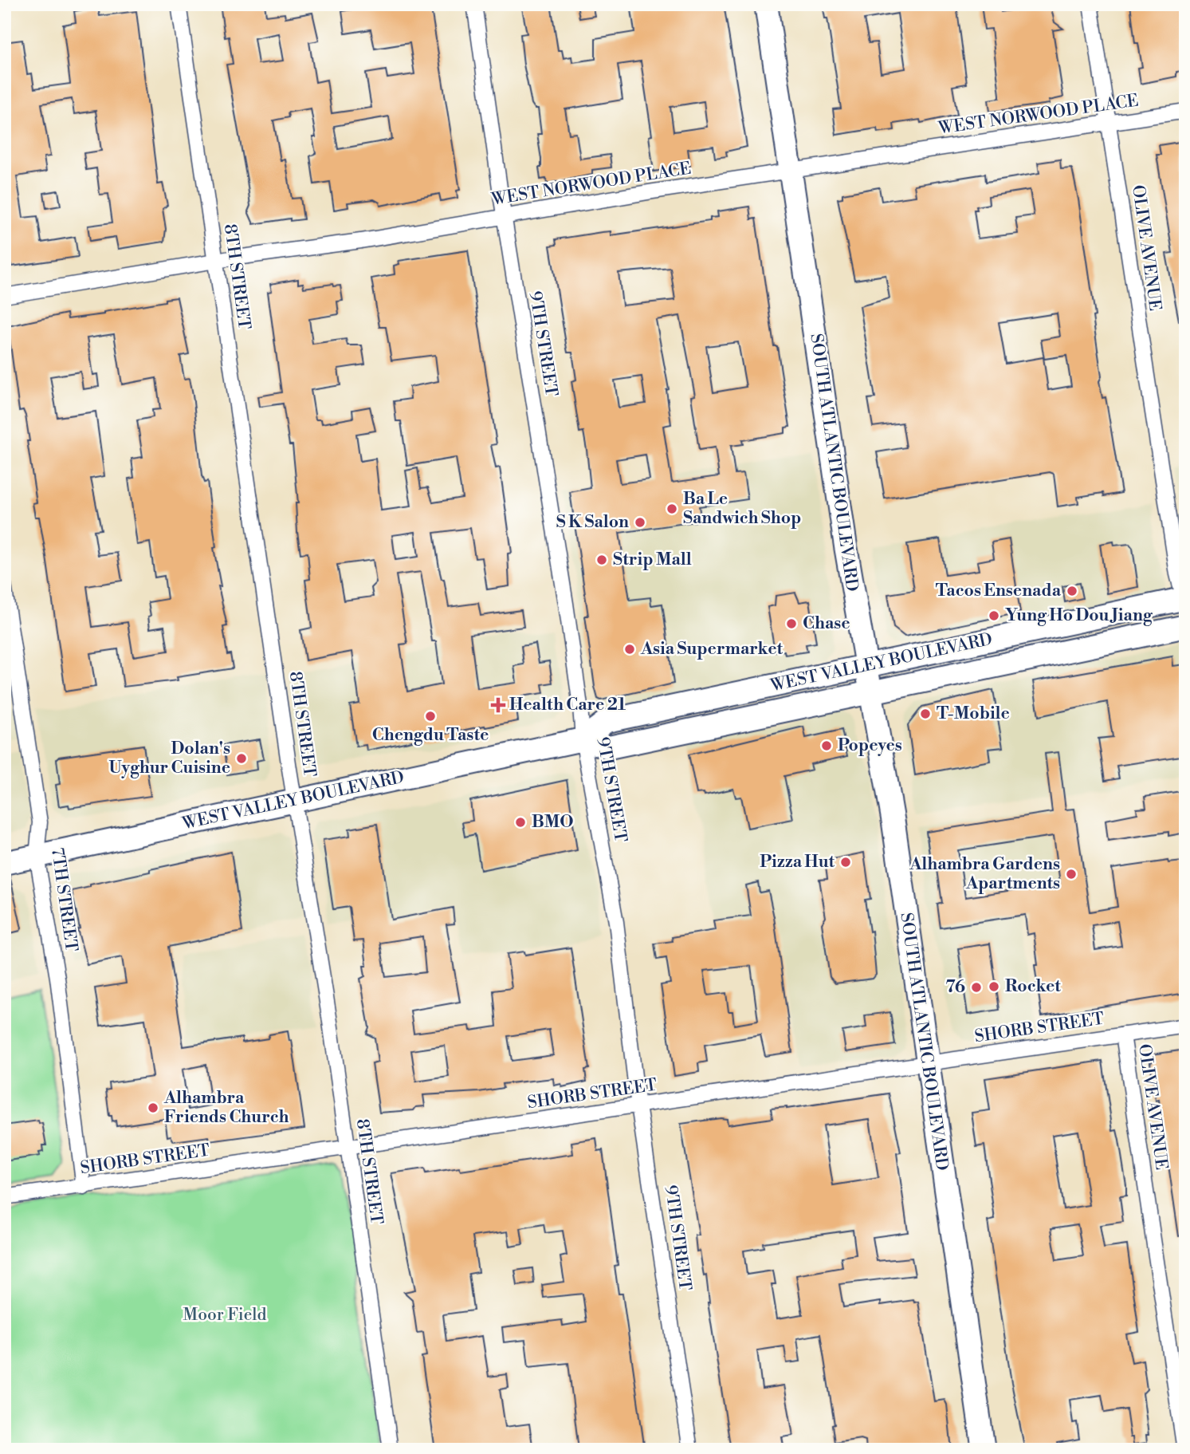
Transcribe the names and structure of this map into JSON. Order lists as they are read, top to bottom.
{
  "streets": {
    "main road": ["SOUTH ATLANTIC BOULEVARD", "WEST VALLEY BOULEVARD"],
    "street": [
      "WEST NORWOOD PLACE",
      "OLIVE AVENUE",
      "8TH STREET",
      "9TH STREET",
      "7TH STREET",
      "SHORB STREET"
    ]
  },
  "crossings": [
    ["WEST NORWOOD PLACE", "OLIVE AVENUE"],
    ["WEST NORWOOD PLACE", "8TH STREET"],
    ["WEST NORWOOD PLACE", "9TH STREET"],
    ["WEST NORWOOD PLACE", "SOUTH ATLANTIC BOULEVARD"],
    ["OLIVE AVENUE", "WEST VALLEY BOULEVARD"],
    ["OLIVE AVENUE", "SHORB STREET"],
    ["8TH STREET", "WEST VALLEY BOULEVARD"],
    ["8TH STREET", "SHORB STREET"],
    ["9TH STREET", "WEST VALLEY BOULEVARD"],
    ["9TH STREET", "SHORB STREET"],
    ["SOUTH ATLANTIC BOULEVARD", "WEST VALLEY BOULEVARD"],
    ["SOUTH ATLANTIC BOULEVARD", "SHORB STREET"],
    ["WEST VALLEY BOULEVARD", "7TH STREET"],
    ["7TH STREET", "SHORB STREET"]
  ],
  "parks": ["Moor Field"],
  "places": {
    "other": [
      "Ba Le Sandwich Shop",
      "S K Salon",
      "Strip Mall",
      "Tacos Ensenada",
      "Yung Ho Dou Jiang",
      "Chase",
      "Asia Supermarket",
      "T-Mobile",
      "Chengdu Taste",
      "Popeyes",
      "Dolan's Uyghur Cuisine",
      "BMO",
      "Pizza Hut",
      "Alhambra Gardens Apartments",
      "Rocket",
      "76",
      "Alhambra Friends Church"
    ],
    "health": ["Health Care 21"]
  }
}
